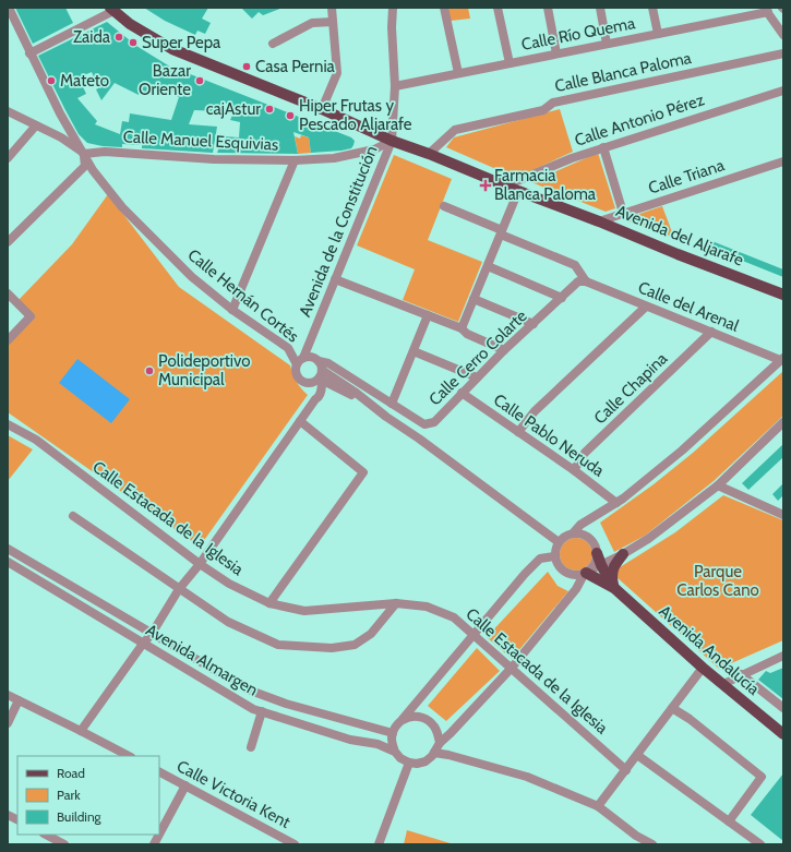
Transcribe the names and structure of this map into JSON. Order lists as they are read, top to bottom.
{
  "streets": {
    "main road": ["Avenida del Aljarafe", "Avenida Andalucía"],
    "street": [
      "Calle Río Quema",
      "Calle Blanca Paloma",
      "Calle Antonio Pérez",
      "Calle Manuel Esquivias",
      "Calle Triana",
      "Avenida de la Constitución",
      "Calle Hernán Cortés",
      "Calle del Arenal",
      "Calle Cerro Colarte",
      "Calle Chapina",
      "Calle Pablo Neruda",
      "Calle Estacada de la Iglesia",
      "Avenida Almargen",
      "Calle Victoria Kent"
    ]
  },
  "crossings": [
    ["Calle Río Quema", "Avenida de la Constitución"],
    ["Calle Blanca Paloma", "Avenida del Aljarafe"],
    ["Calle Antonio Pérez", "Avenida del Aljarafe"],
    ["Calle Manuel Esquivias", "Avenida de la Constitución"],
    ["Calle Manuel Esquivias", "Avenida del Aljarafe"],
    ["Calle Manuel Esquivias", "Calle Hernán Cortés"],
    ["Calle Triana", "Avenida del Aljarafe"],
    ["Avenida de la Constitución", "Avenida del Aljarafe"],
    ["Avenida de la Constitución", "Calle Hernán Cortés"],
    ["Avenida de la Constitución", "Calle Cerro Colarte"],
    ["Calle Hernán Cortés", "Calle Cerro Colarte"],
    ["Calle del Arenal", "Calle Cerro Colarte"],
    ["Calle del Arenal", "Calle Chapina"],
    ["Calle Cerro Colarte", "Calle Pablo Neruda"],
    ["Calle Chapina", "Calle Pablo Neruda"]
  ],
  "parks": ["Parque Carlos Cano"],
  "places": {
    "other": [
      "Zaida",
      "Super Pepa",
      "Casa Pernia",
      "Mateto",
      "Bazar Oriente",
      "cajAstur",
      "Hiper Frutas y Pescado Aljarafe",
      "Polideportivo Municipal"
    ],
    "health": ["Farmacia Blanca Paloma"]
  },
  "legend": ["Road", "Park", "Building"]
}
